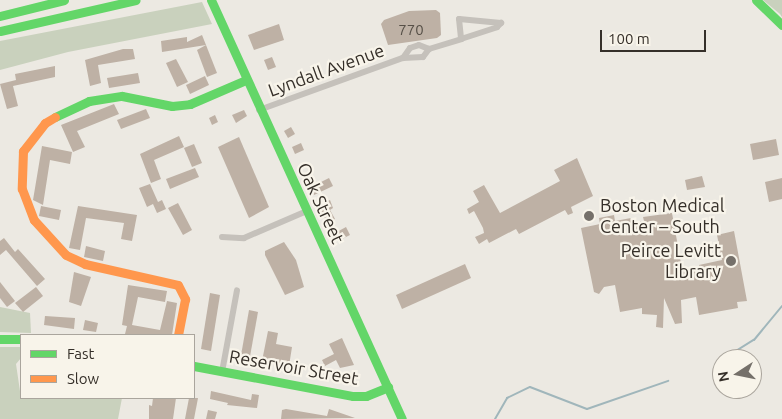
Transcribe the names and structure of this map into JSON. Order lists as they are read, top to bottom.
{
  "streets": {
    "main road": ["Oak Street", "Reservoir Street"],
    "street": ["Lyndall Avenue"]
  },
  "crossings": [
    ["Lyndall Avenue", "Oak Street"],
    ["Oak Street", "Reservoir Street"]
  ],
  "places": ["Boston Medical Center – South", "Peirce Levitt Library"],
  "house_numbers": ["770"],
  "legend": ["Fast", "Slow"],
  "scale_bar": "100 m",
  "north": "left"
}
